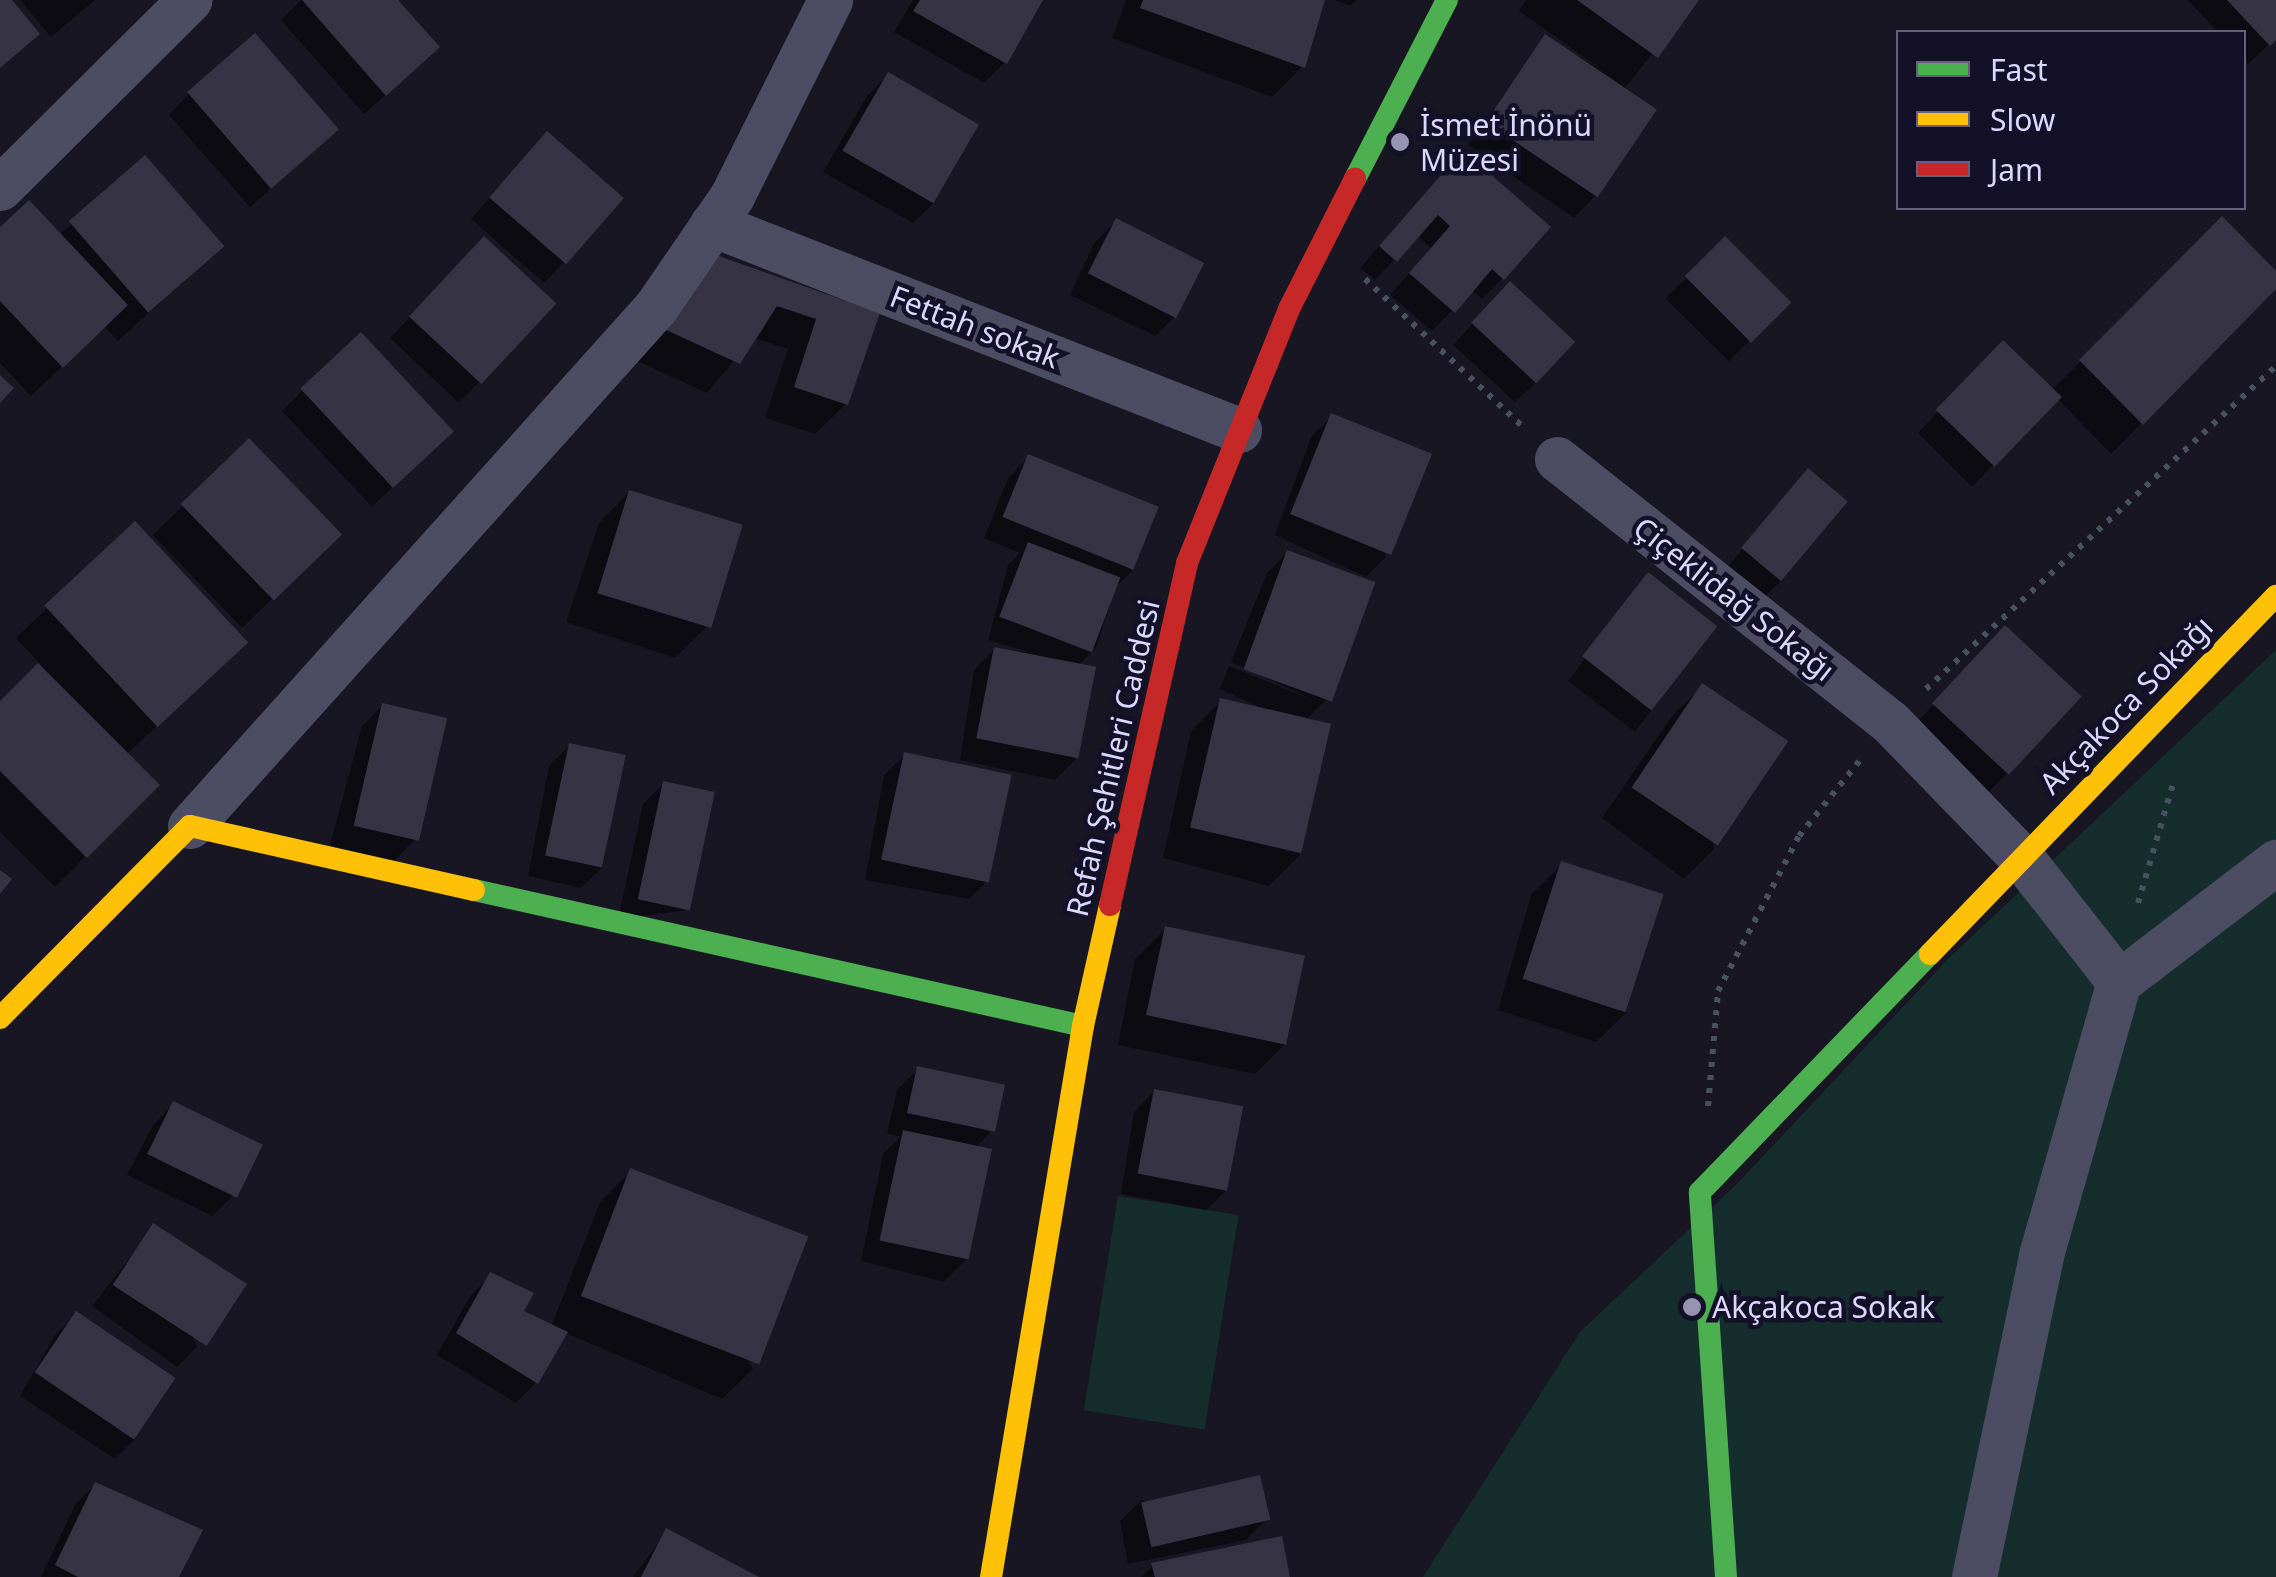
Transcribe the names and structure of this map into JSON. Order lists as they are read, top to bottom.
{
  "streets": {
    "street": [
      "Fettah sokak",
      "Çiçeklidağ Sokağı",
      "Akçakoca Sokağı",
      "Refah Şehitleri Caddesi"
    ]
  },
  "crossings": [
    ["Fettah sokak", "Refah Şehitleri Caddesi"],
    ["Çiçeklidağ Sokağı", "Akçakoca Sokağı"]
  ],
  "places": ["İsmet İnönü Müzesi", "Akçakoca Sokak"],
  "legend": ["Fast", "Slow", "Jam"]
}
